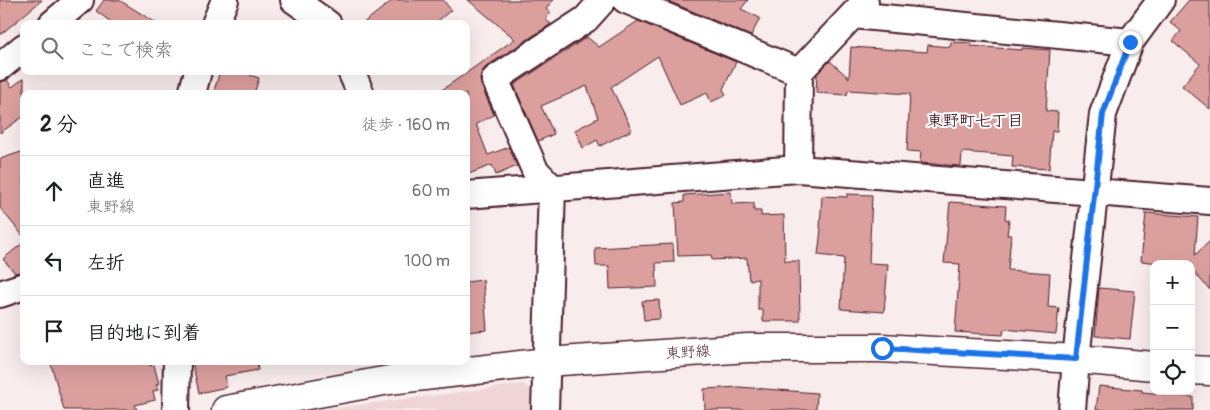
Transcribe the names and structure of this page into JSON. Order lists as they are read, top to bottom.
{
  "streets": {
    "street": ["東野線"]
  },
  "districts": ["東野町七丁目"],
  "page": {
    "search": "ここで検索",
    "heading": ["2 分", "徒歩 · 160 m"],
    "list": [
      ["直進", "東野線", "60 m"],
      ["左折", "100 m"],
      "目的地に到着"
    ],
    "map_buttons": ["+", "−"]
  }
}
